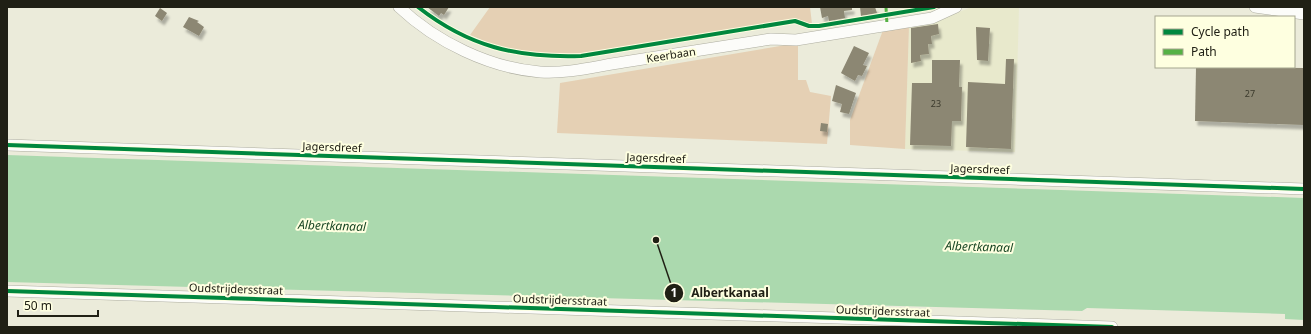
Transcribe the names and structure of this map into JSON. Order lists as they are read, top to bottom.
{
  "streets": {
    "street": ["Keerbaan", "Jagersdreef", "Oudstrijdersstraat"]
  },
  "water": ["Albertkanaal"],
  "places": ["Albertkanaal"],
  "house_numbers": ["27", "23"],
  "legend": ["Cycle path", "Path"],
  "scale_bar": "50 m"
}
